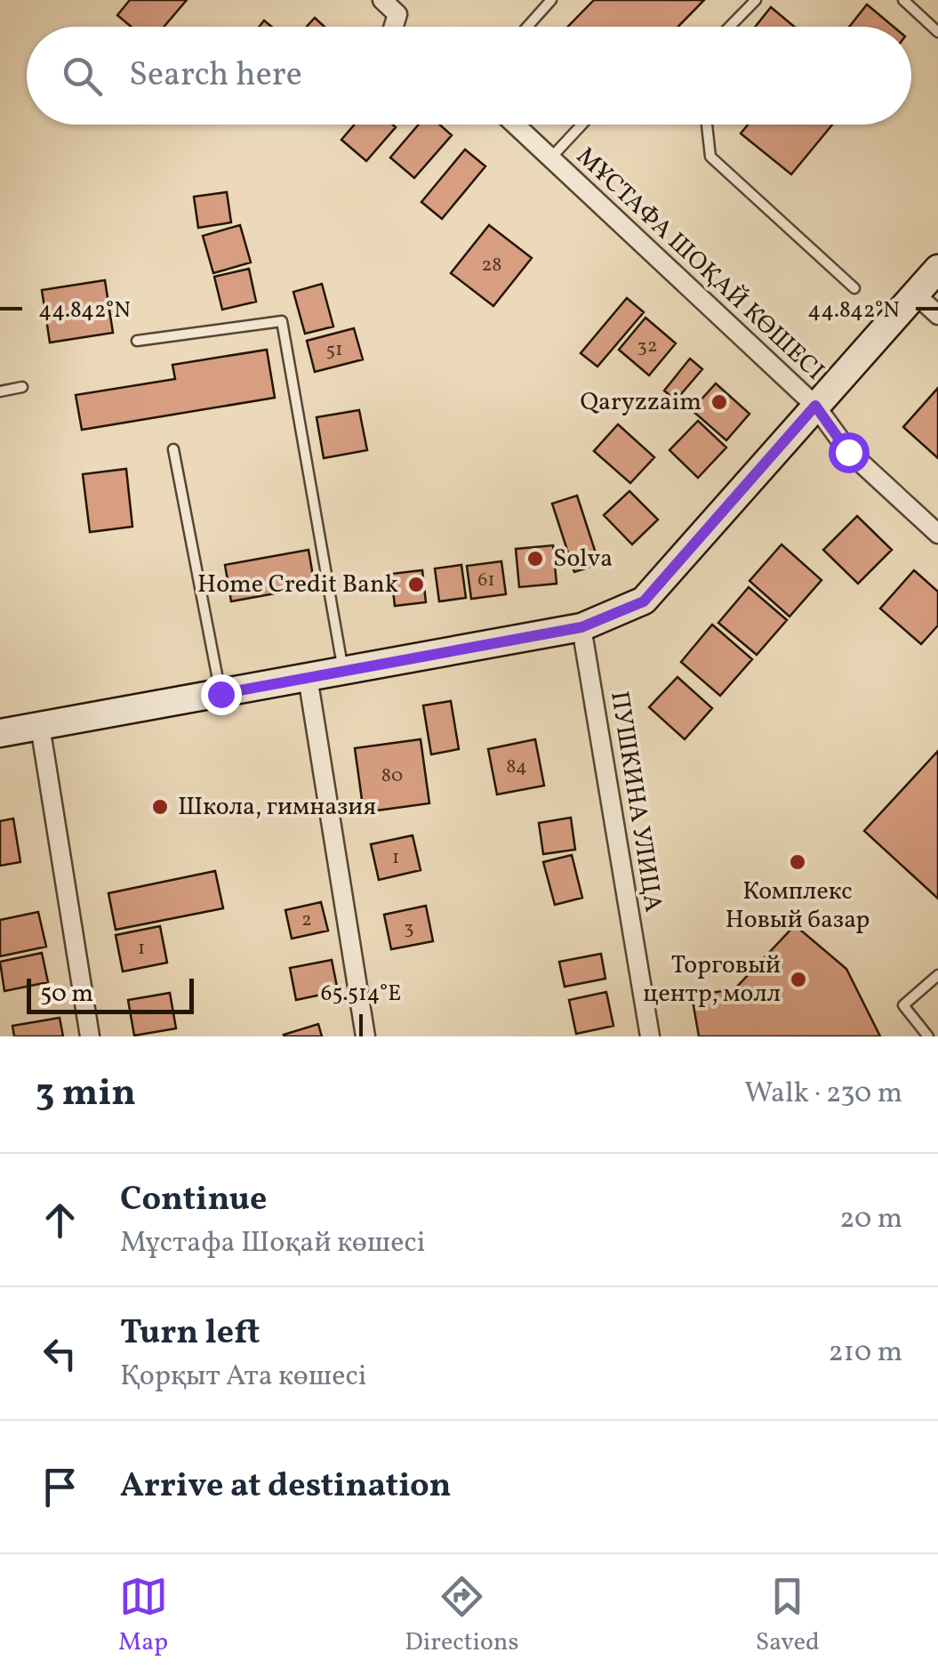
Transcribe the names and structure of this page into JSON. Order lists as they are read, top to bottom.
{
  "streets": {
    "street": ["МҰСТАФА ШОҚАЙ КӨШЕСІ", "ПУШКИНА УЛИЦА"]
  },
  "places": [
    "Qaryzzaim",
    "Solva",
    "Home Credit Bank",
    "Школа, гимназия",
    "Комплекс Новый базар",
    "Торговый центр, молл"
  ],
  "house_numbers": [
    "28",
    "32",
    "51",
    "61",
    "84",
    "80",
    "1",
    "2",
    "3",
    "1"
  ],
  "scale_bar": "50 m",
  "page": {
    "search": "Search here",
    "scale": "50 m",
    "heading": ["3 min", "Walk · 230 m"],
    "list": [
      ["Continue", "Мұстафа Шоқай көшесі", "20 m"],
      ["Turn left", "Қорқыт Ата көшесі", "210 m"],
      "Arrive at destination"
    ],
    "nav": ["Map", "Directions", "Saved"]
  },
  "coordinates": ["44.842°N", "65.514°E"]
}
